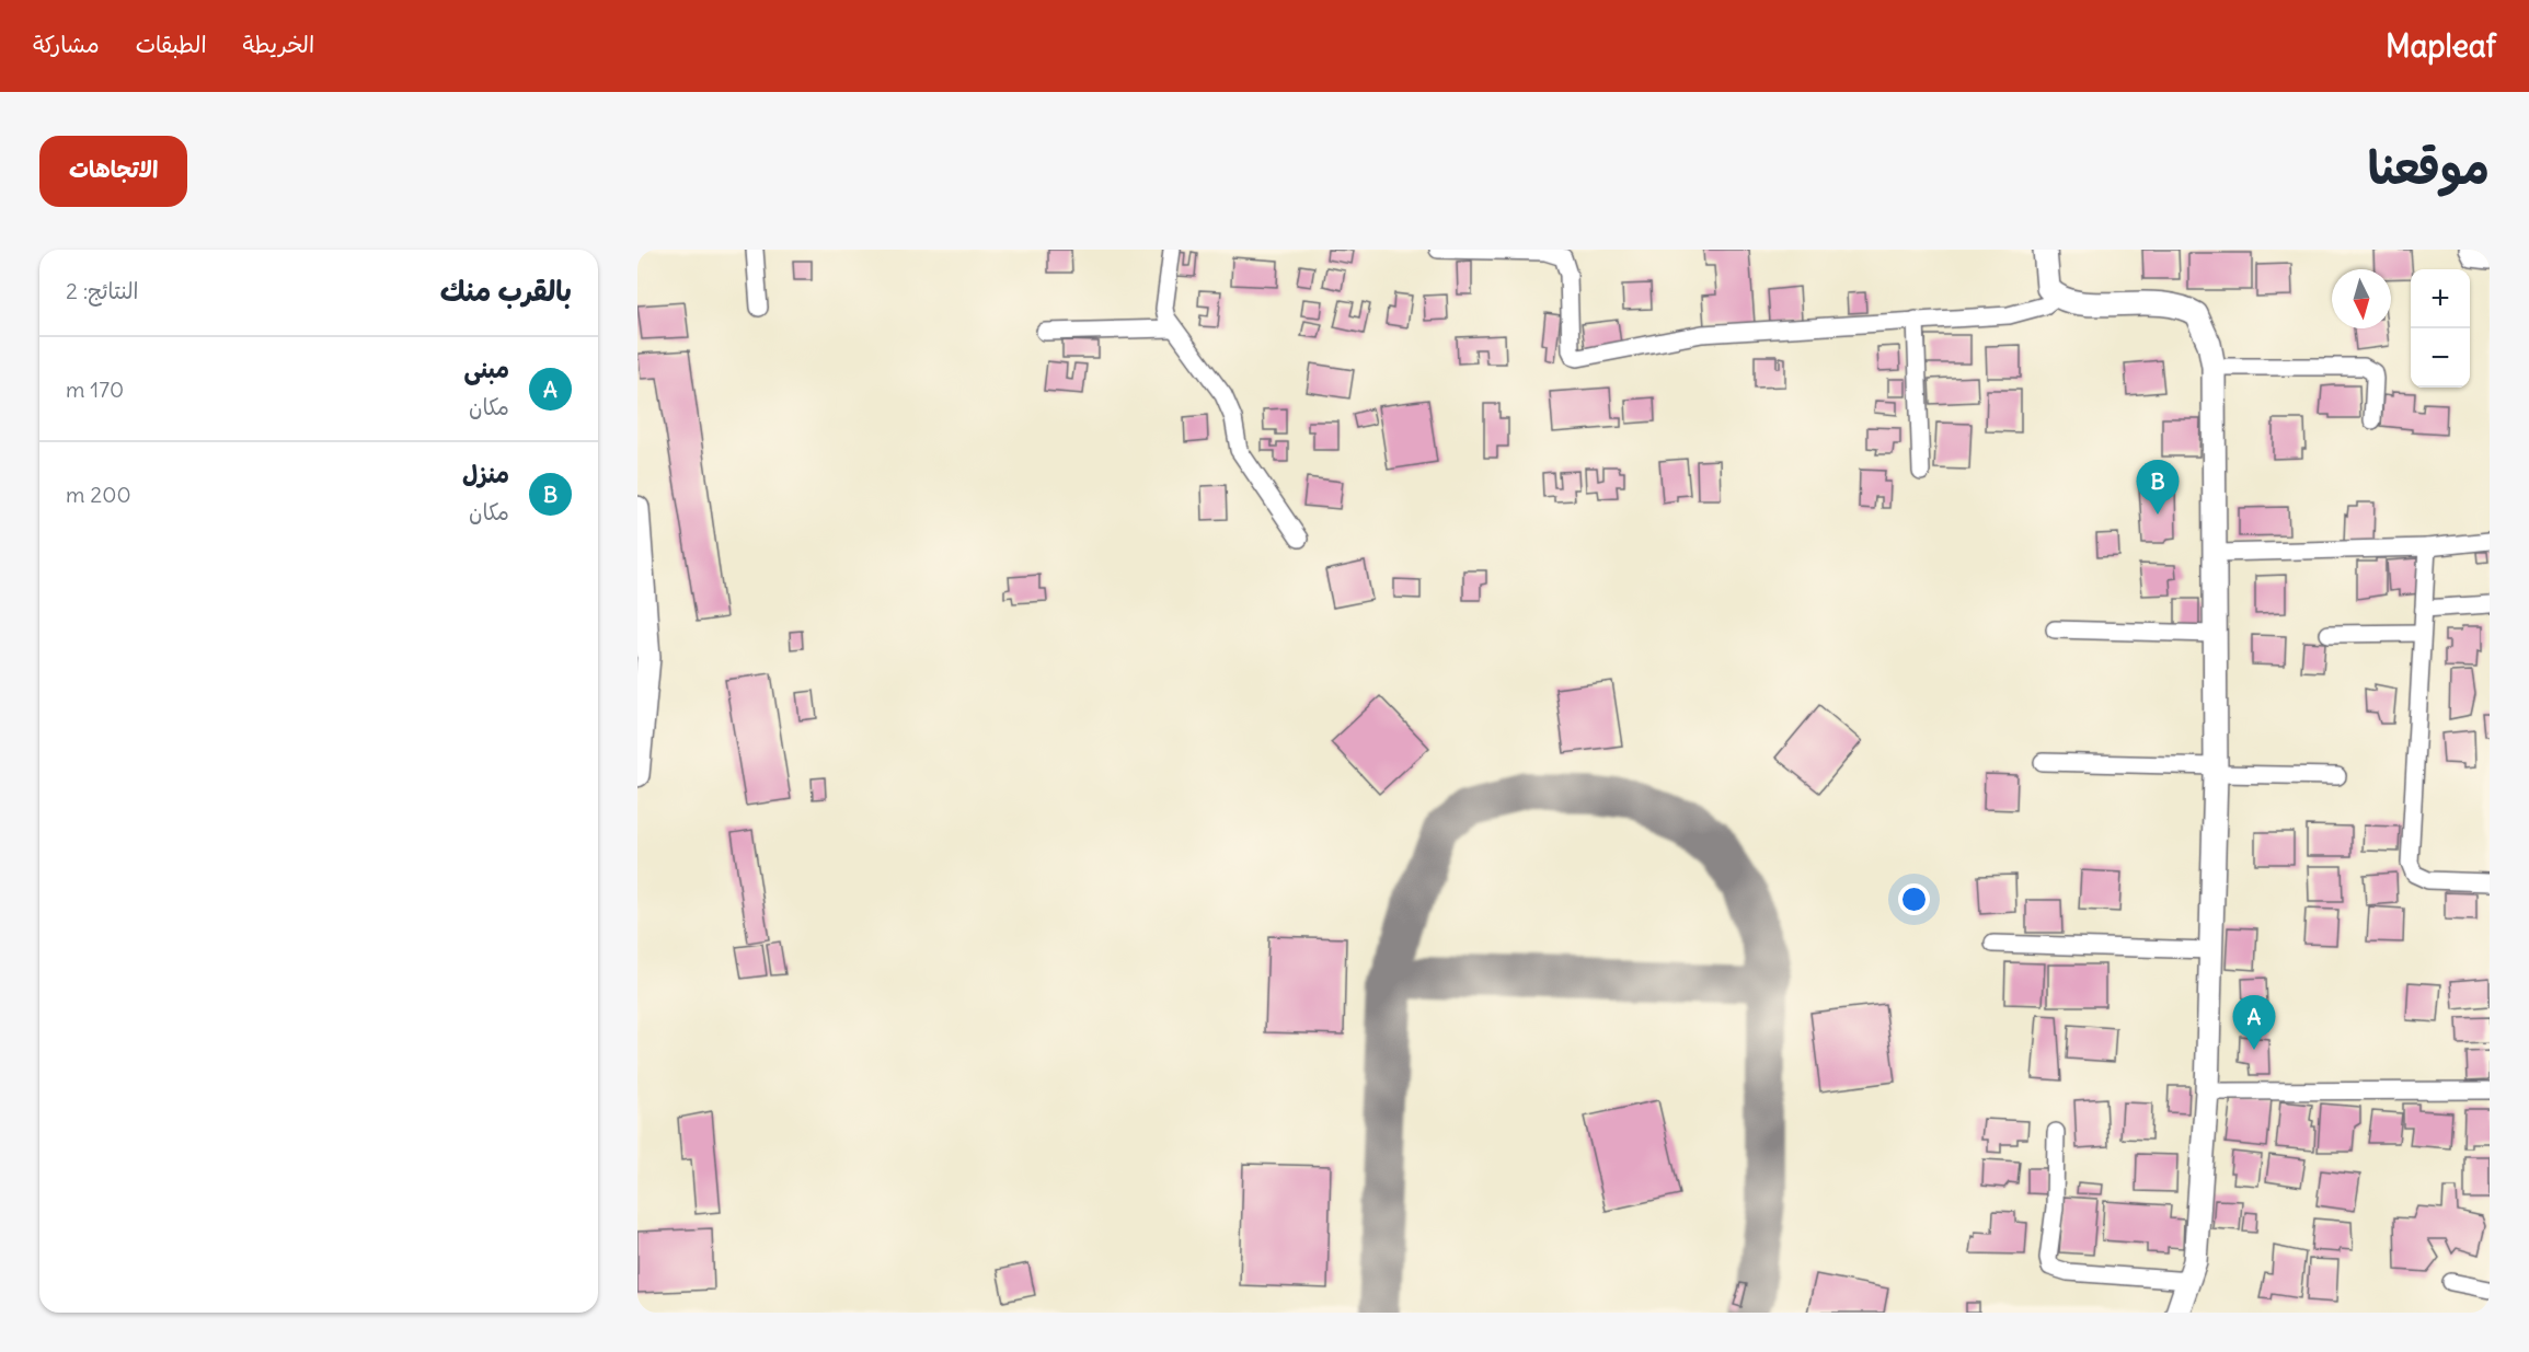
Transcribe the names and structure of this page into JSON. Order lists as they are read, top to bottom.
{
  "north": "bottom",
  "page": {
    "header": "Mapleaf",
    "nav": ["الخريطة", "الطبقات", "مشاركة"],
    "title": "موقعنا",
    "buttons": "الاتجاهات",
    "heading": ["بالقرب منك", "النتائج: 2"],
    "map_buttons": ["+", "−"],
    "list": [
      {
        "mark": "A",
        "name": "مبنى",
        "note": "مكان",
        "value": "170 m"
      },
      {
        "mark": "B",
        "name": "منزل",
        "note": "مكان",
        "value": "200 m"
      }
    ],
    "pins": ["B", "A"]
  }
}
